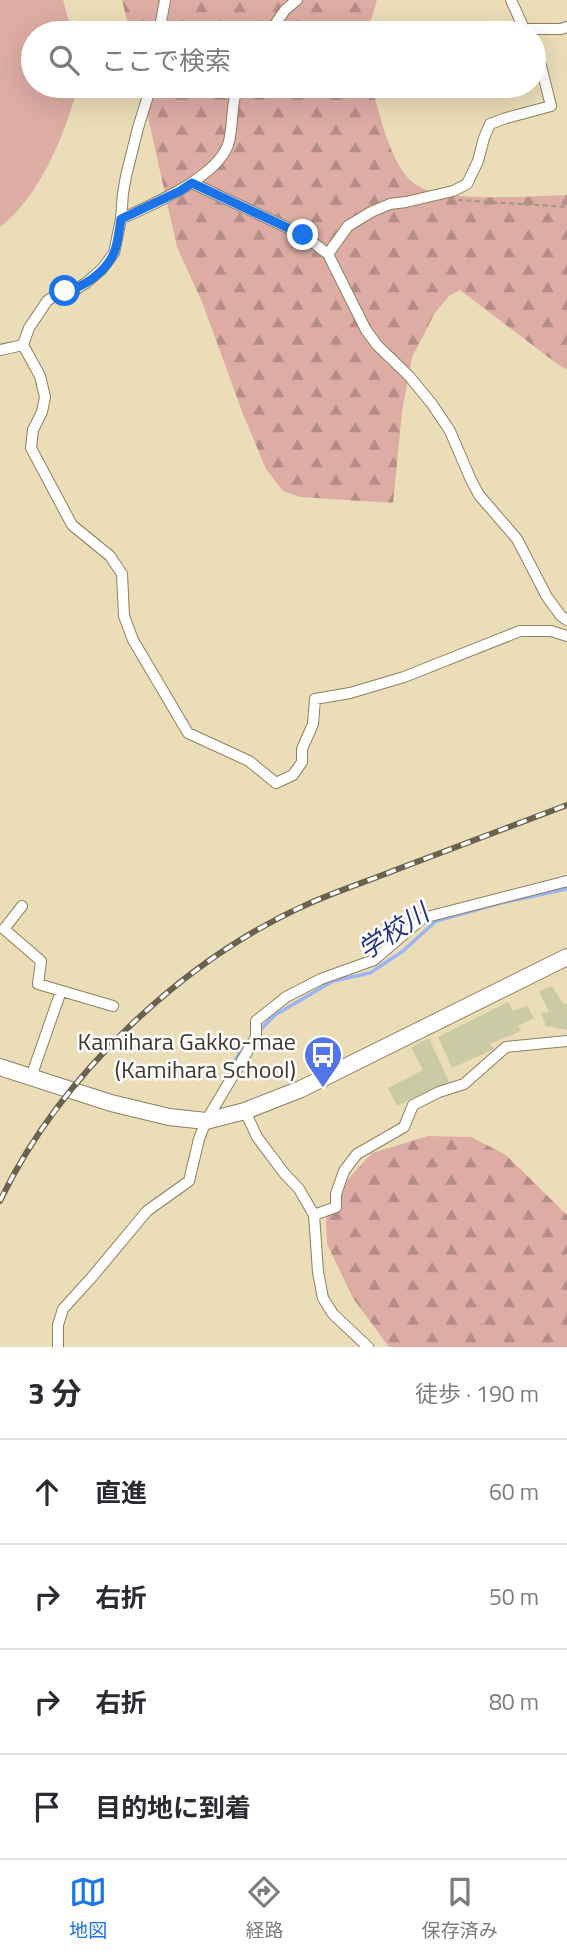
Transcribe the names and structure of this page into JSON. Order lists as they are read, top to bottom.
{
  "water": ["学校川"],
  "places": {
    "bus stop": ["Kamihara Gakko-mae (Kamihara School)"]
  },
  "page": {
    "search": "ここで検索",
    "heading": ["3 分", "徒歩 · 190 m"],
    "list": [
      ["直進", "60 m"],
      ["右折", "50 m"],
      ["右折", "80 m"],
      "目的地に到着"
    ],
    "nav": ["地図", "経路", "保存済み"]
  }
}
